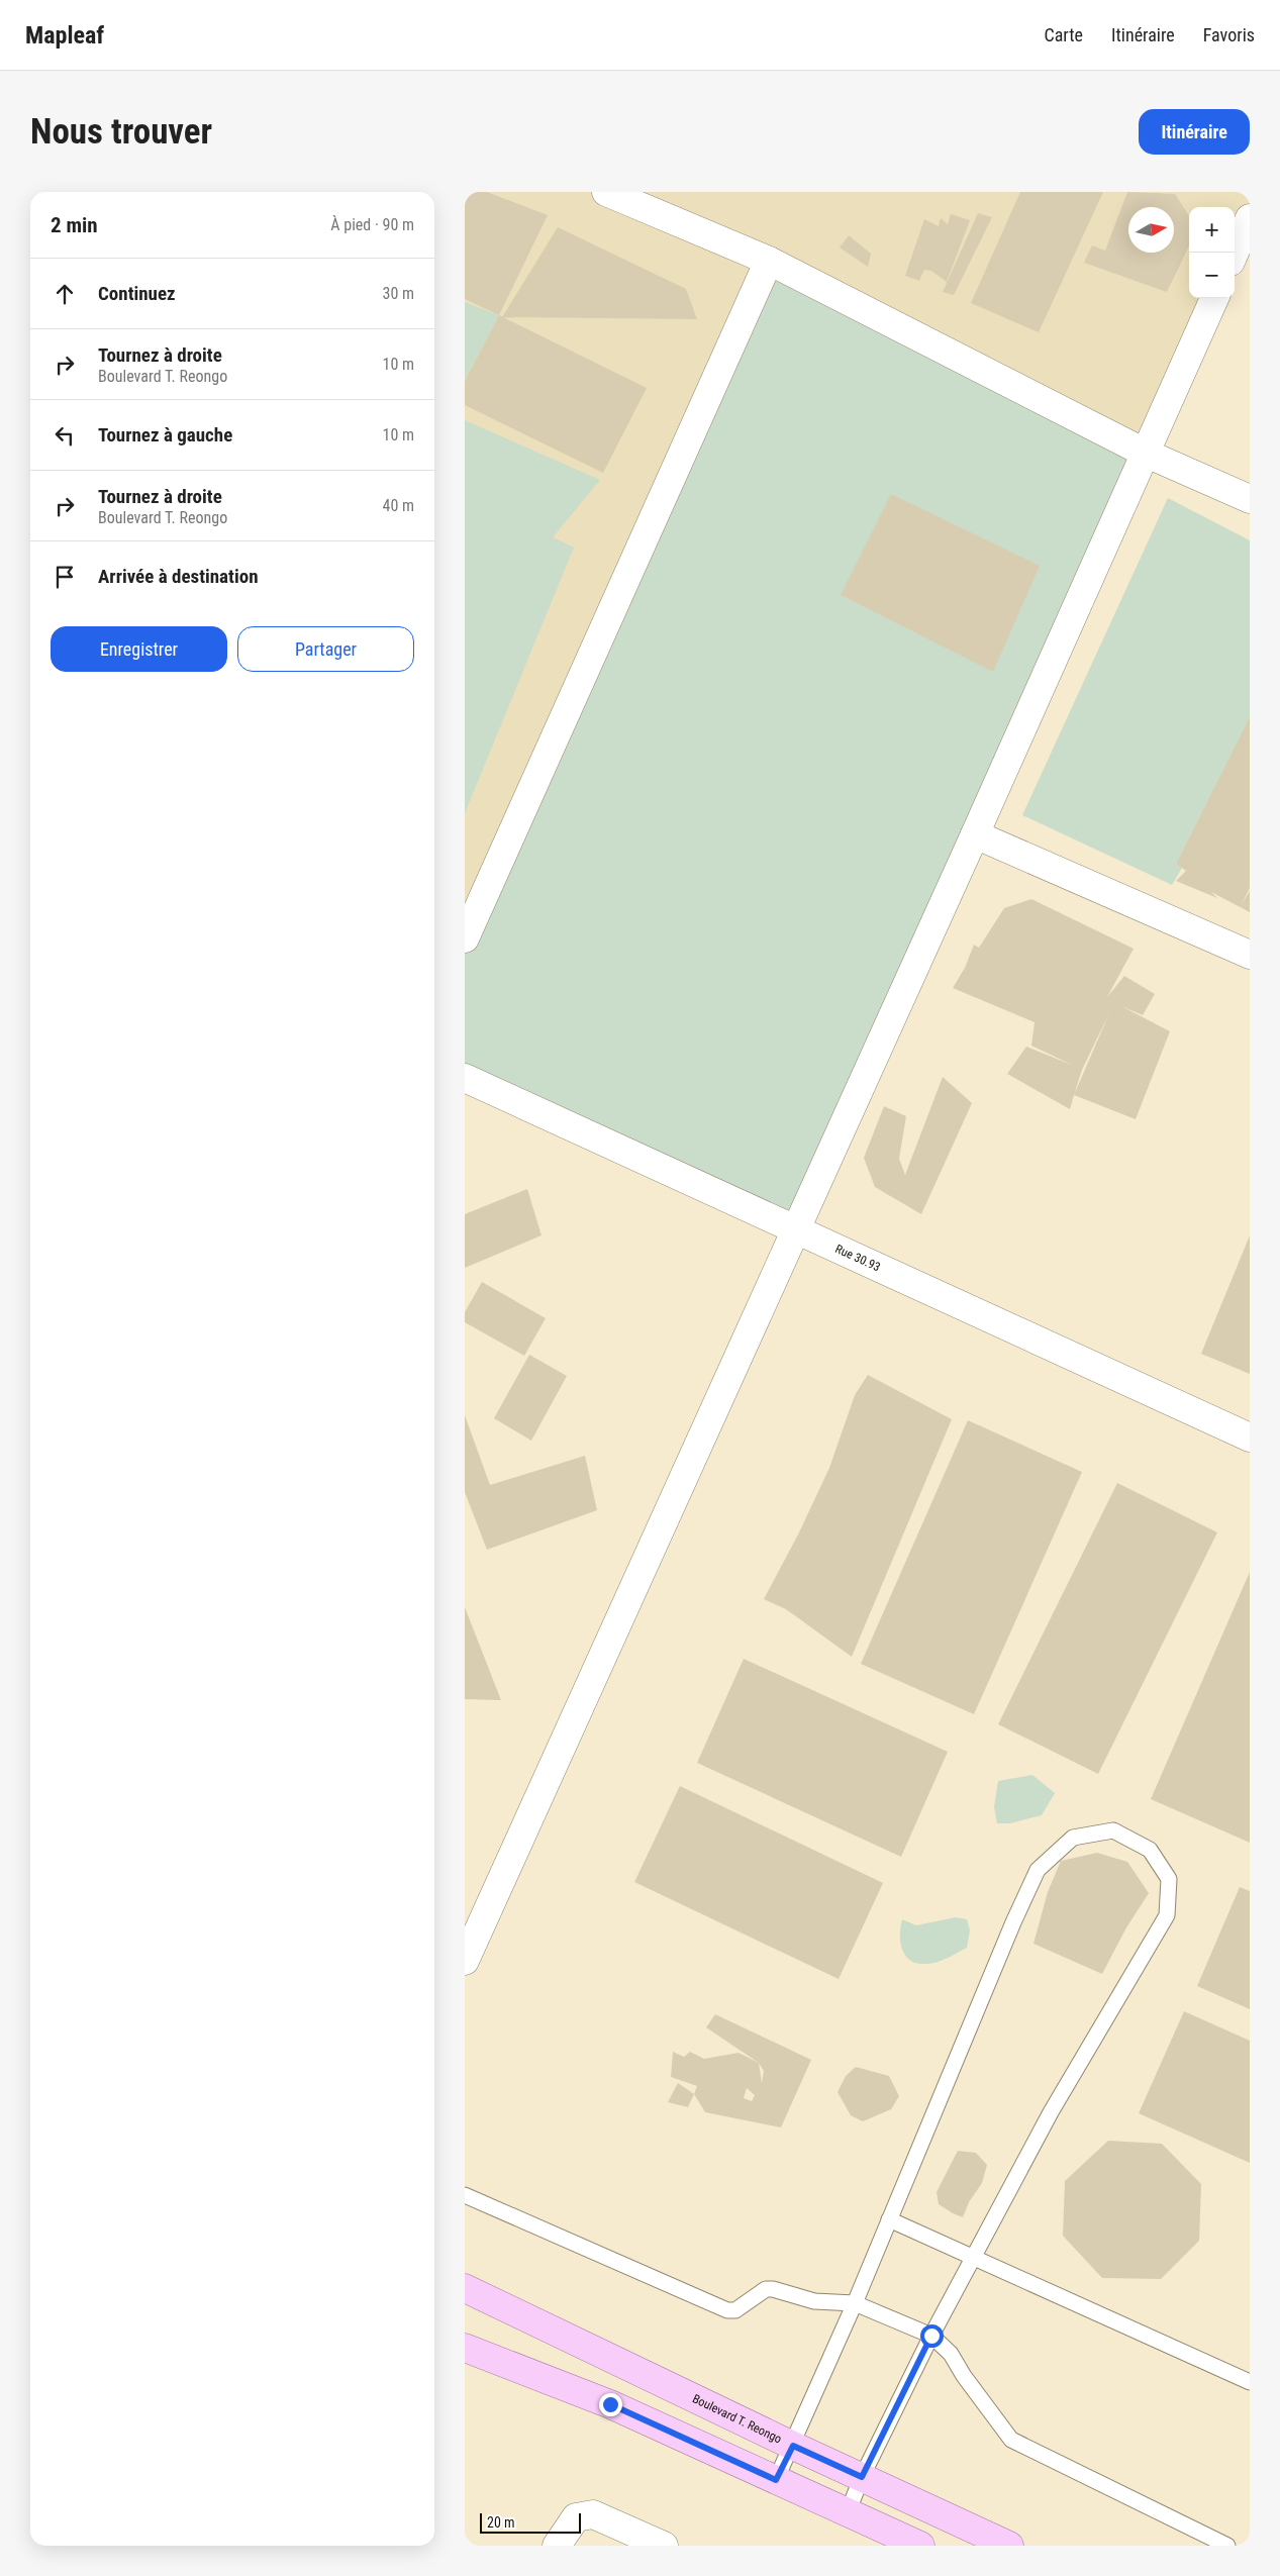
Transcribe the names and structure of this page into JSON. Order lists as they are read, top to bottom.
{
  "streets": {
    "main road": ["Boulevard T. Reongo"],
    "street": ["Rue 30.93"]
  },
  "scale_bar": "20 m",
  "north": "right",
  "page": {
    "header": "Mapleaf",
    "nav": ["Carte", "Itinéraire", "Favoris"],
    "buttons": [
      "Itinéraire",
      ["Enregistrer", "Partager"]
    ],
    "title": "Nous trouver",
    "heading": ["2 min", "À pied · 90 m"],
    "map_buttons": ["+", "−"],
    "list": [
      ["Continuez", "30 m"],
      ["Tournez à droite", "Boulevard T. Reongo", "10 m"],
      ["Tournez à gauche", "10 m"],
      ["Tournez à droite", "Boulevard T. Reongo", "40 m"],
      "Arrivée à destination"
    ],
    "scale": "20 m"
  }
}
